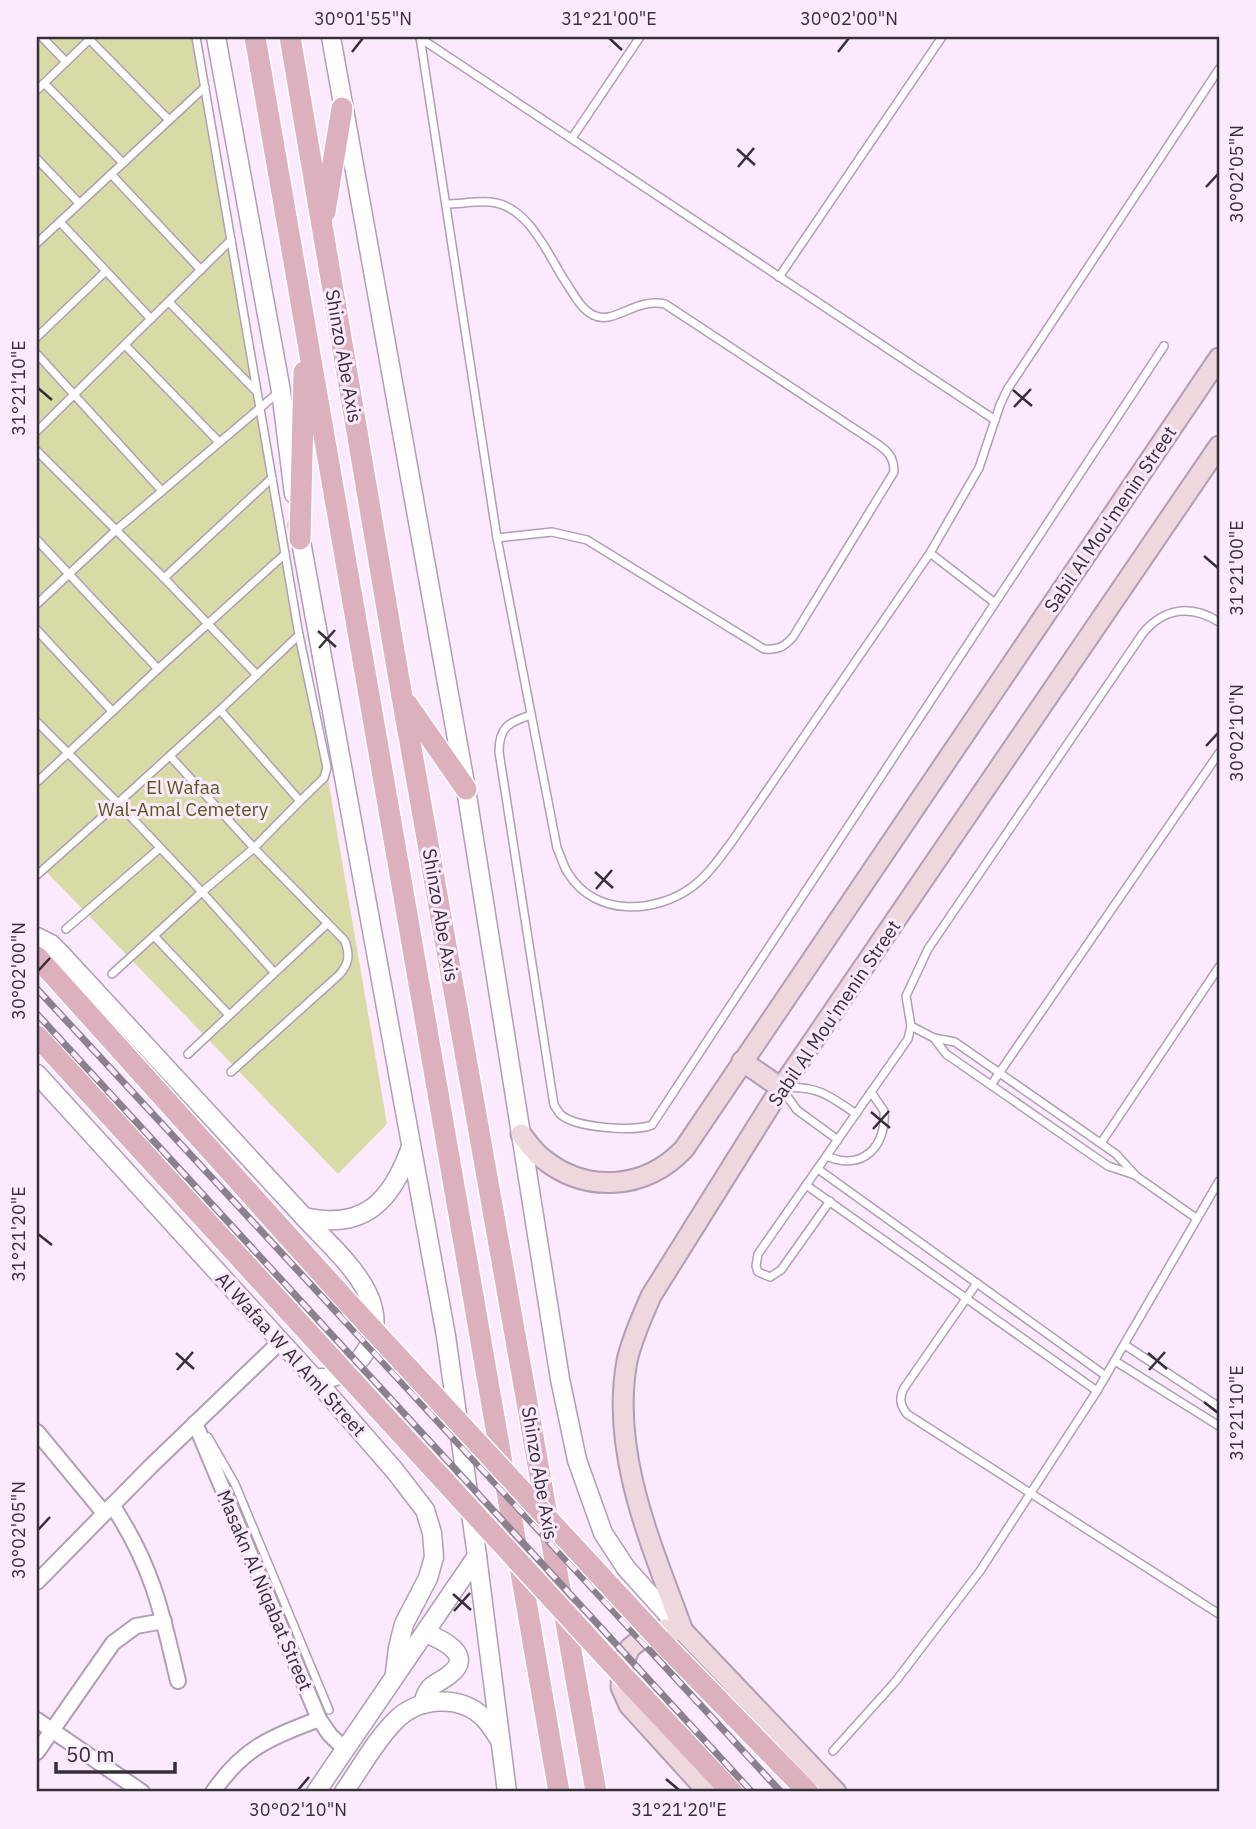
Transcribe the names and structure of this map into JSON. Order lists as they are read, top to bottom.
{
  "streets": {
    "main road": ["Shinzo Abe Axis", "Sabil Al Mou'menin Street"],
    "street": ["Al Wafaa W Al Aml Street", "Masakn Al Niqabat Street"]
  },
  "parks": ["El Wafaa Wal-Amal Cemetery"],
  "scale_bar": "50 m",
  "coordinates": [
    "30°01'55\"N",
    "31°21'00\"E",
    "30°02'00\"N",
    "30°02'05\"N",
    "31°21'10\"E",
    "30°02'10\"N",
    "31°21'20\"E"
  ]
}
